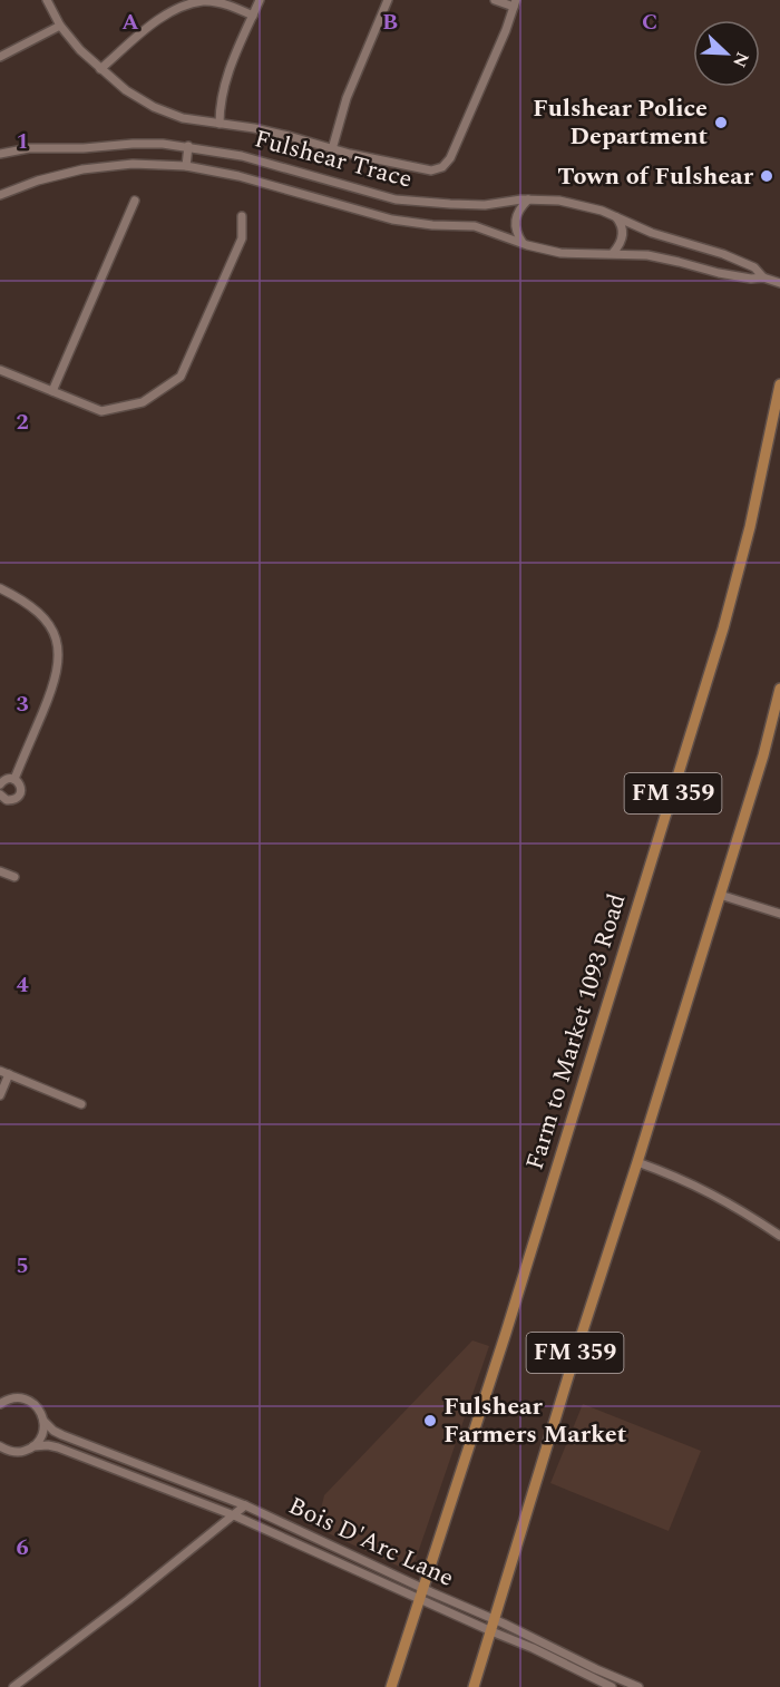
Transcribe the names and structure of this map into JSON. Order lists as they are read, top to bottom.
{
  "streets": {
    "main road": ["FM 359", "Farm to Market 1093 Road"],
    "street": ["Fulshear Trace", "Bois D'Arc Lane"]
  },
  "crossings": [
    ["FM 359", "Bois D'Arc Lane"],
    ["Farm to Market 1093 Road", "Bois D'Arc Lane"]
  ],
  "places": ["Fulshear Police Department", "Town of Fulshear", "Fulshear Farmers Market"],
  "north": "bottom right",
  "grid": {
    "columns": ["A", "B", "C"],
    "rows": [
      "1",
      "2",
      "3",
      "4",
      "5",
      "6"
    ]
  }
}
